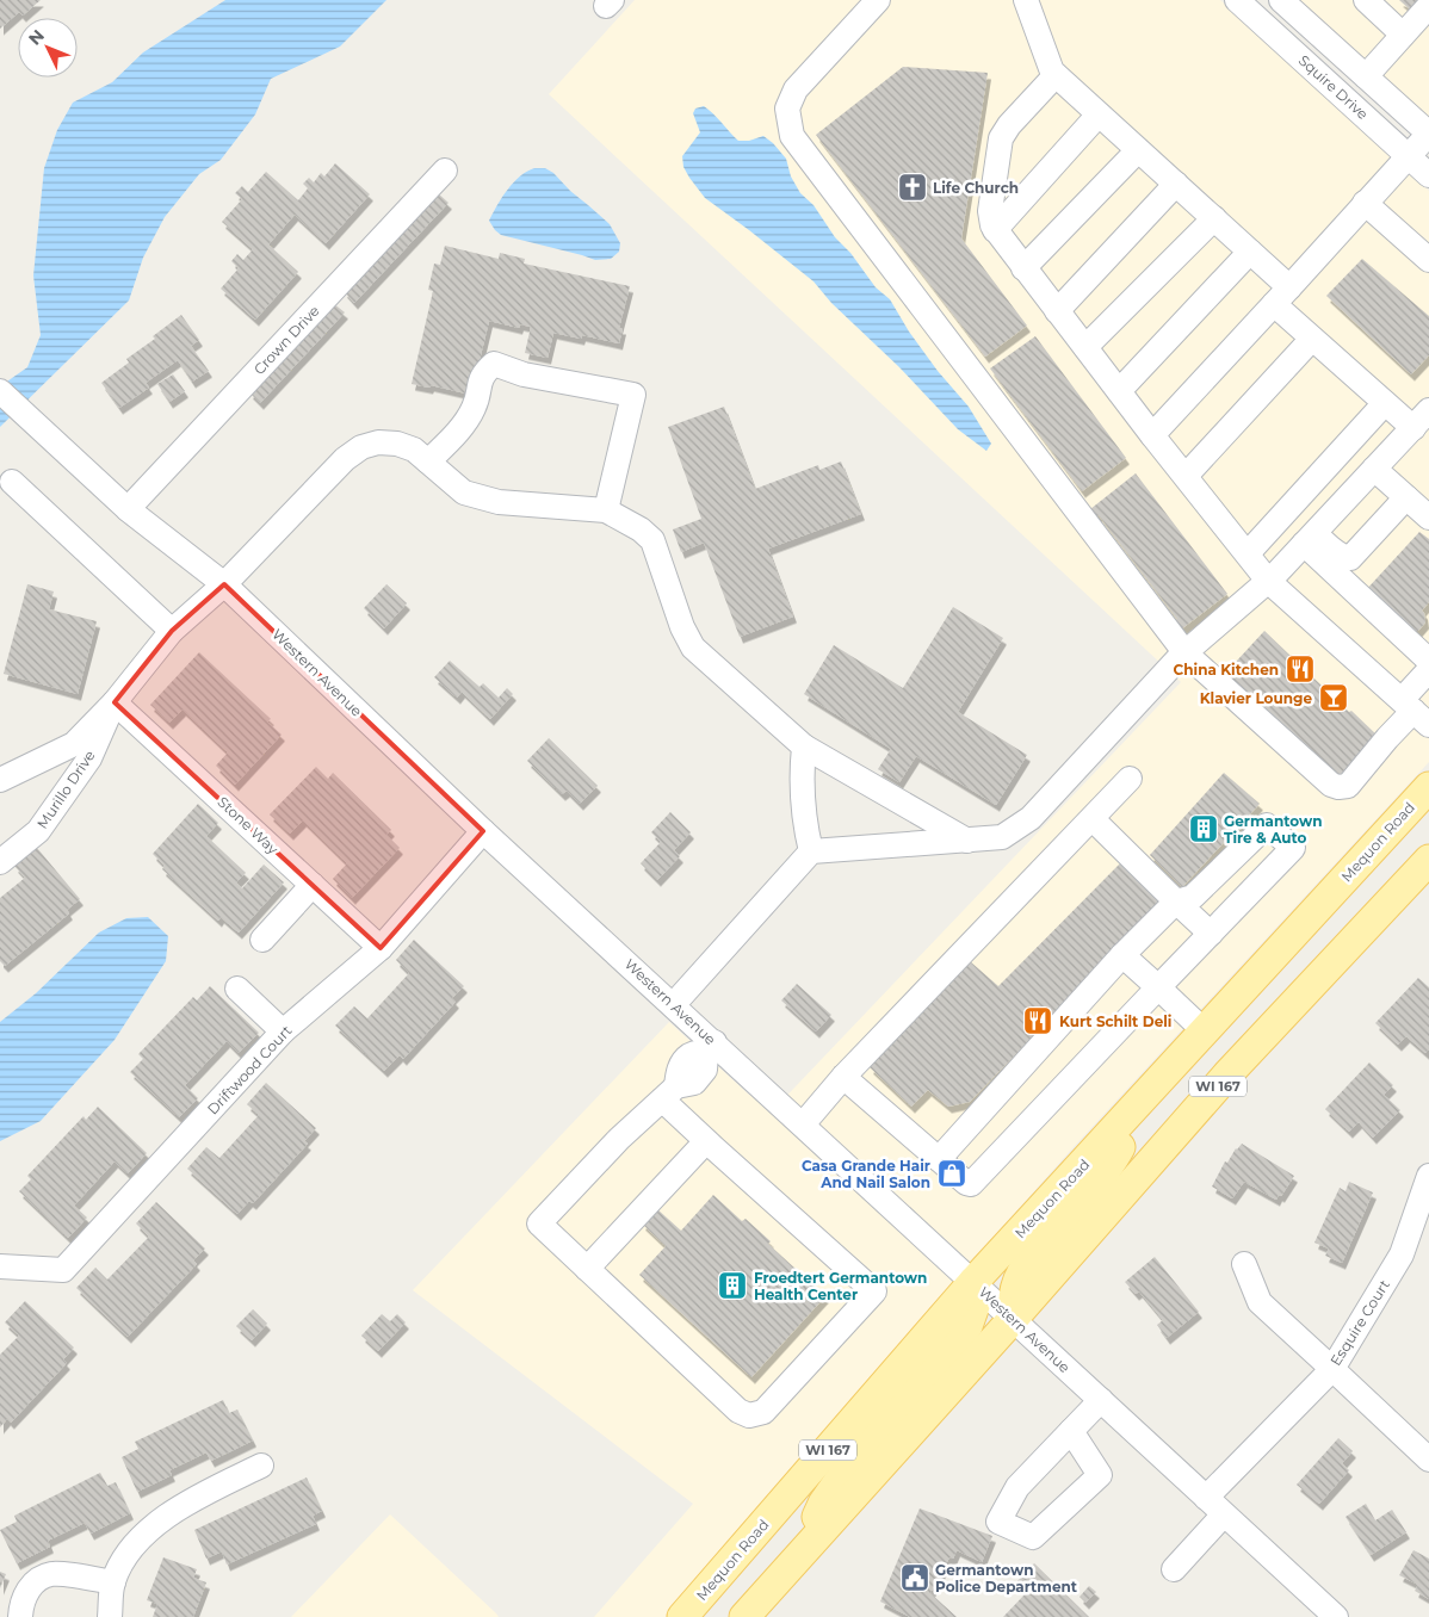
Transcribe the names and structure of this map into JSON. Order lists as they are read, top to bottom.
{
  "streets": {
    "main road": ["Mequon Road", "WI 167"],
    "street": [
      "Squire Drive",
      "Crown Drive",
      "Western Avenue",
      "Murillo Drive",
      "Stone Way",
      "Driftwood Court",
      "Esquire Court"
    ]
  },
  "crossings": [
    ["Crown Drive", "Western Avenue"],
    ["Western Avenue", "Murillo Drive"],
    ["Western Avenue", "Mequon Road"],
    ["Western Avenue", "Driftwood Court"],
    ["Western Avenue", "WI 167"],
    ["Western Avenue", "Esquire Court"],
    ["Murillo Drive", "Stone Way"],
    ["Stone Way", "Driftwood Court"]
  ],
  "places": {
    "church": ["Life Church"],
    "restaurant": ["China Kitchen", "Kurt Schilt Deli"],
    "bar": ["Klavier Lounge"],
    "building": ["Germantown Tire & Auto", "Froedtert Germantown Health Center"],
    "shop": ["Casa Grande Hair And Nail Salon"],
    "public building": ["Germantown Police Department"]
  },
  "north": "top left"
}
